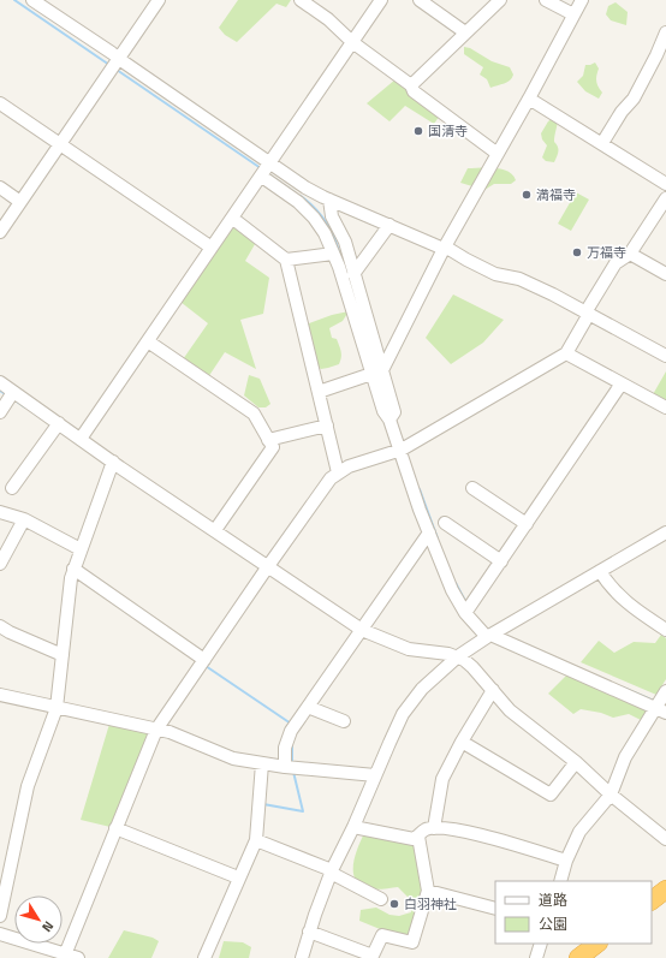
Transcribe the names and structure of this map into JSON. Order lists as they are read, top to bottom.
{
  "places": [
    "国清寺",
    "満福寺",
    "万福寺",
    "白羽神社"
  ],
  "legend": ["道路", "公園"],
  "north": "bottom right"
}
